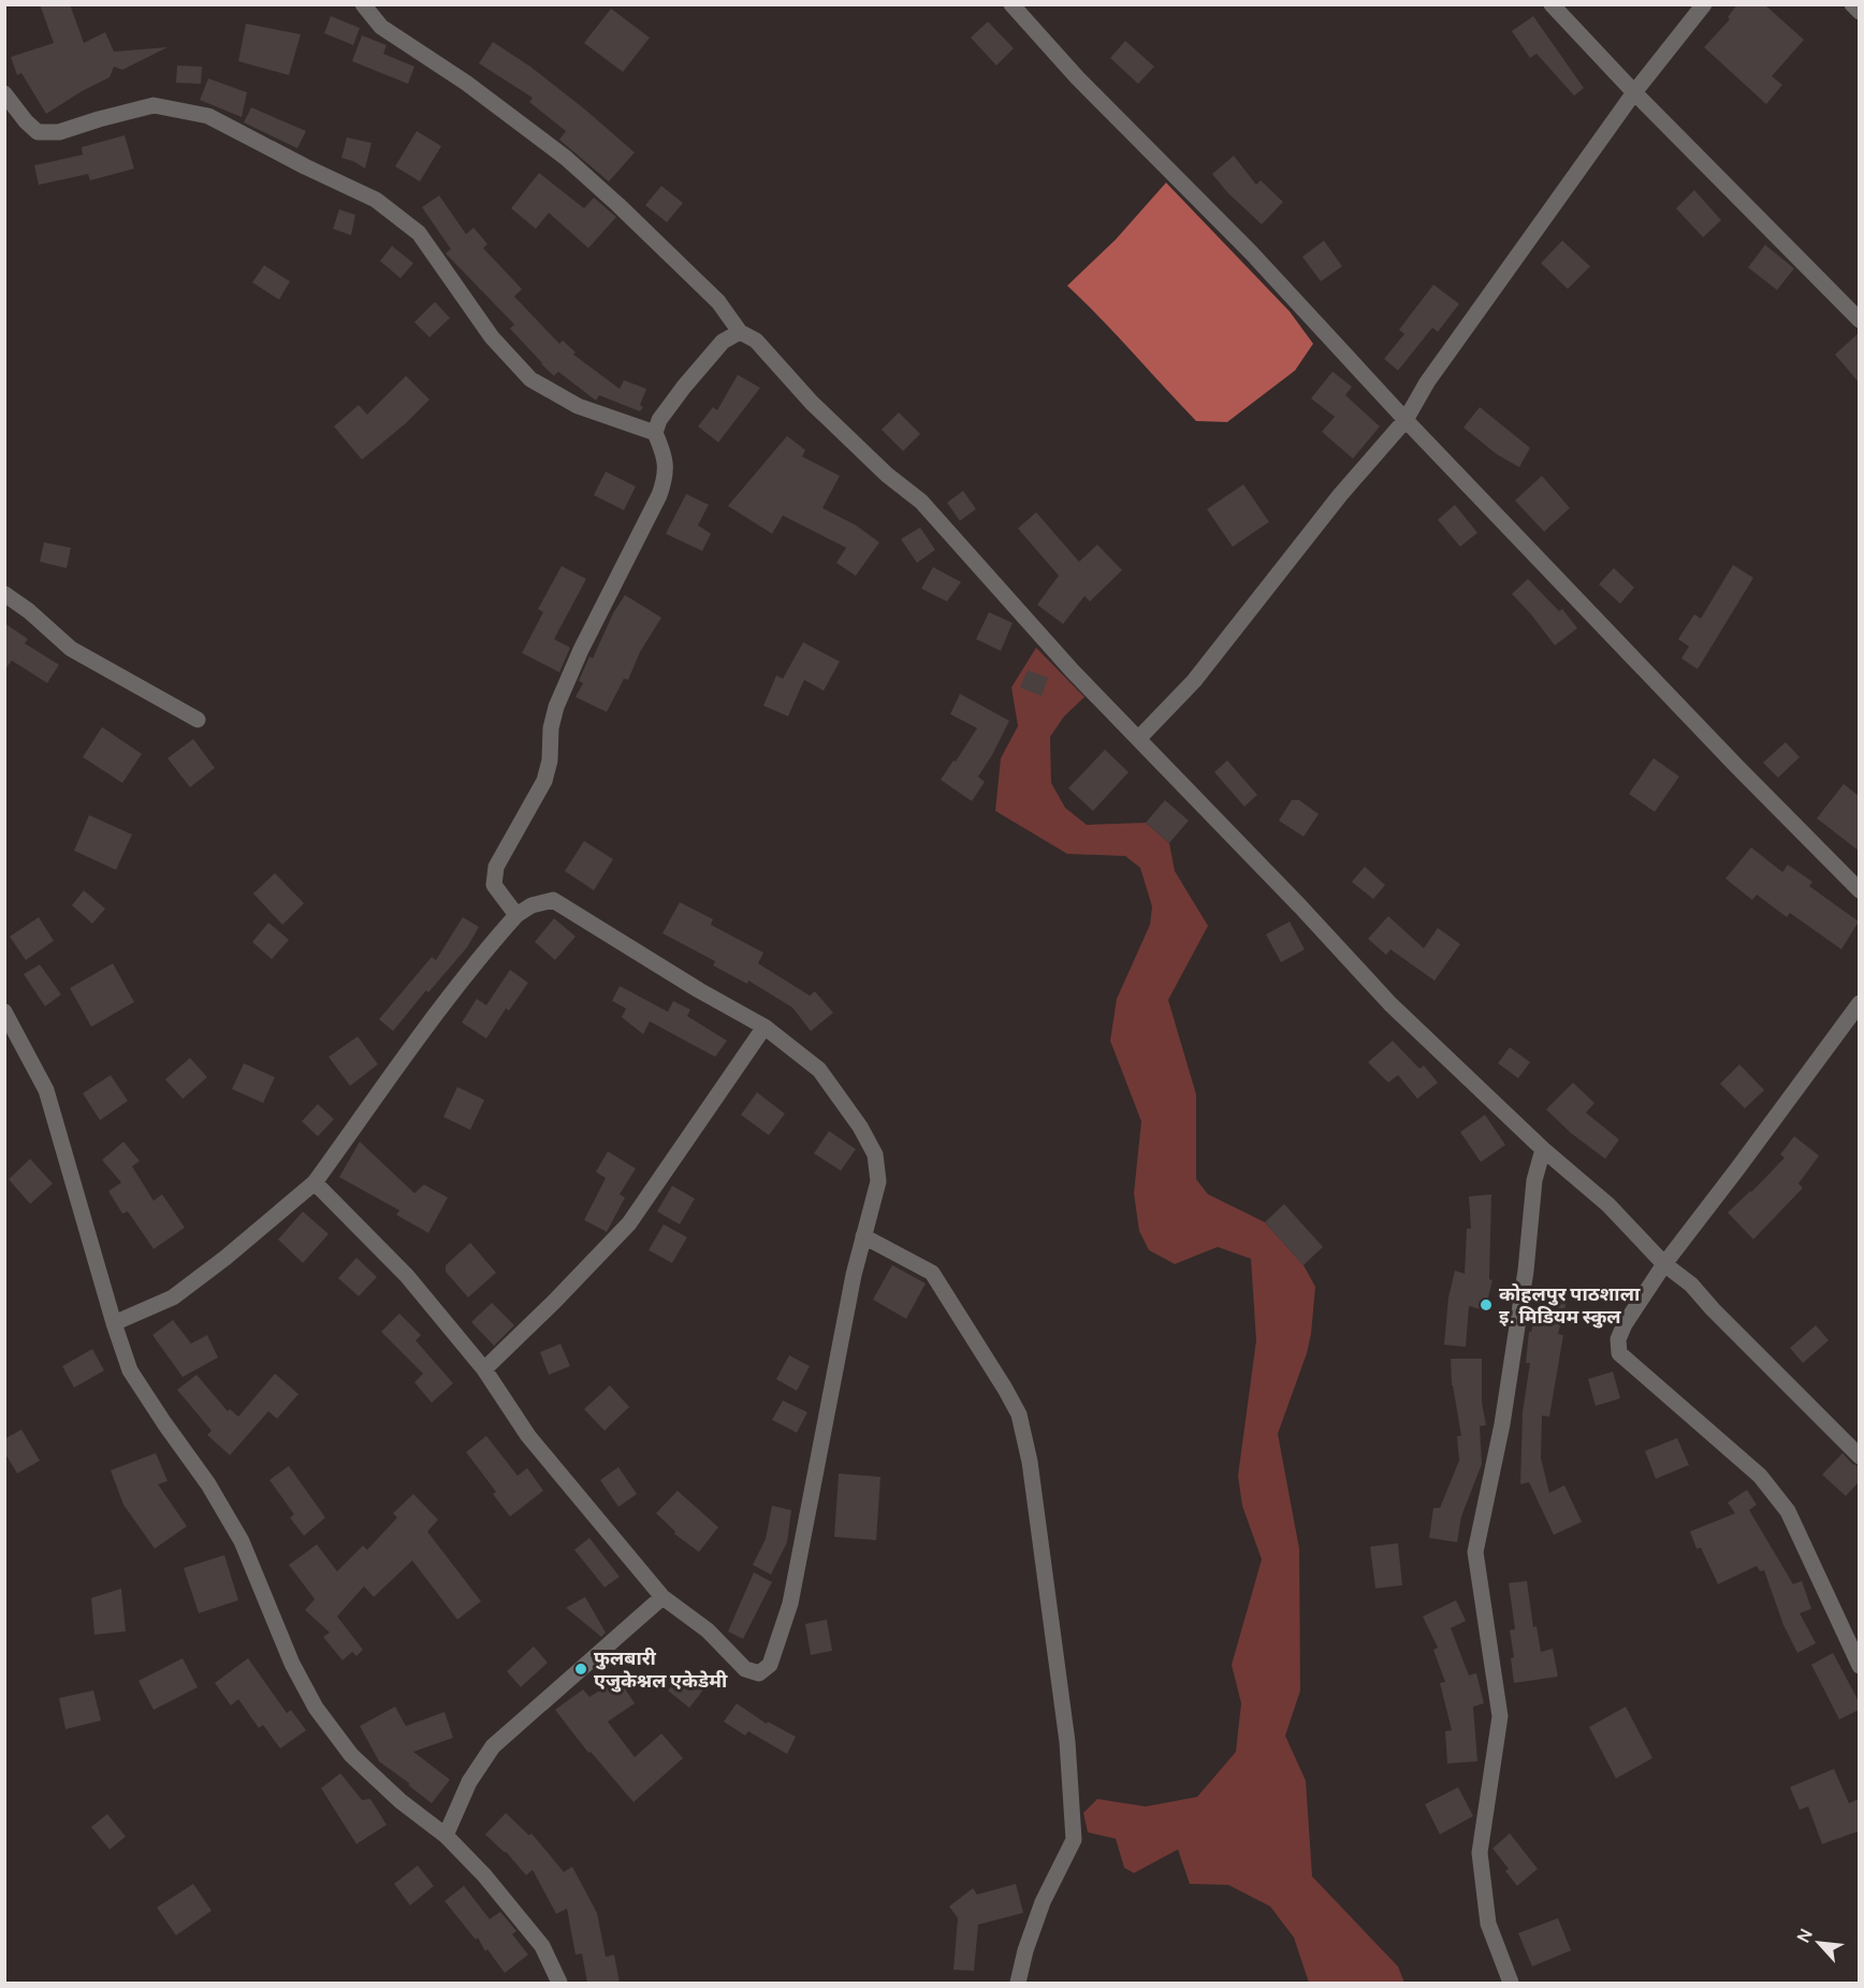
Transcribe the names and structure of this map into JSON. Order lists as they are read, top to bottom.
{
  "places": ["कोहलपुर पाठशाला इ. मिडियम स्कुल", "फुलबारी एजुकेश्नल एकेडेमी"],
  "north": "top left"
}
